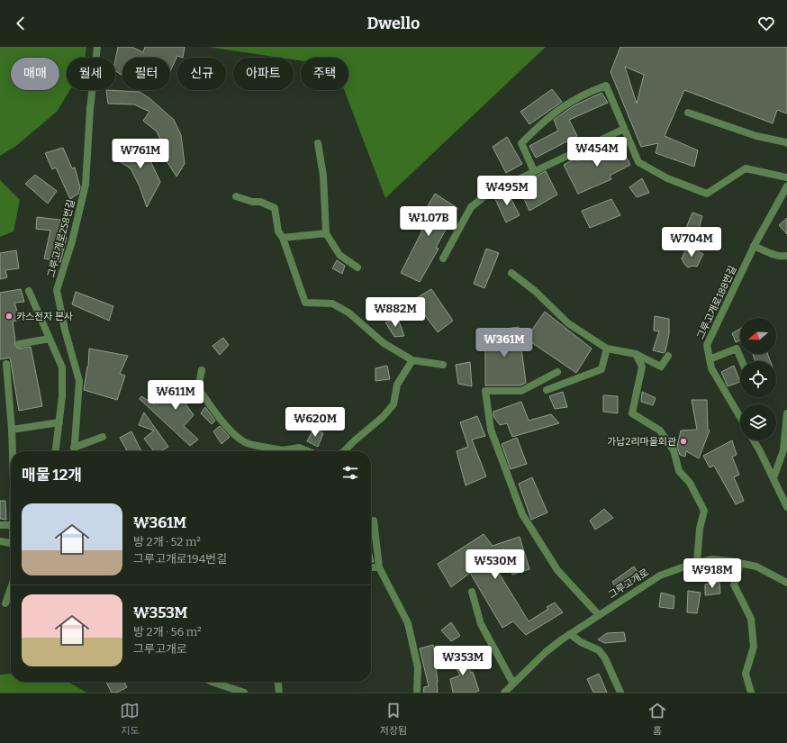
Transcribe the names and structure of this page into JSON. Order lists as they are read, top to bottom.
{
  "streets": {
    "street": ["그루고개로258번길", "그루고개로188번길", "그루고개로"]
  },
  "places": ["카스전자 본사", "가납2리마을회관"],
  "north": "left",
  "page": {
    "header": "Dwello",
    "chip": [
      "매매",
      "월세",
      "필터",
      "신규",
      "아파트",
      "주택"
    ],
    "price": [
      "₩454M",
      "₩761M",
      "₩495M",
      "₩1.07B",
      "₩704M",
      "₩882M",
      "₩361M",
      "₩611M",
      "₩620M",
      "₩530M",
      "₩918M",
      "₩353M"
    ],
    "heading": "매물 12개",
    "list": [
      {
        "name": "₩361M",
        "note": "방 2개 · 52 m² · 그루고개로194번길"
      },
      {
        "name": "₩353M",
        "note": "방 2개 · 56 m² · 그루고개로"
      }
    ],
    "tabs": ["지도", "저장됨", "홈"]
  }
}
